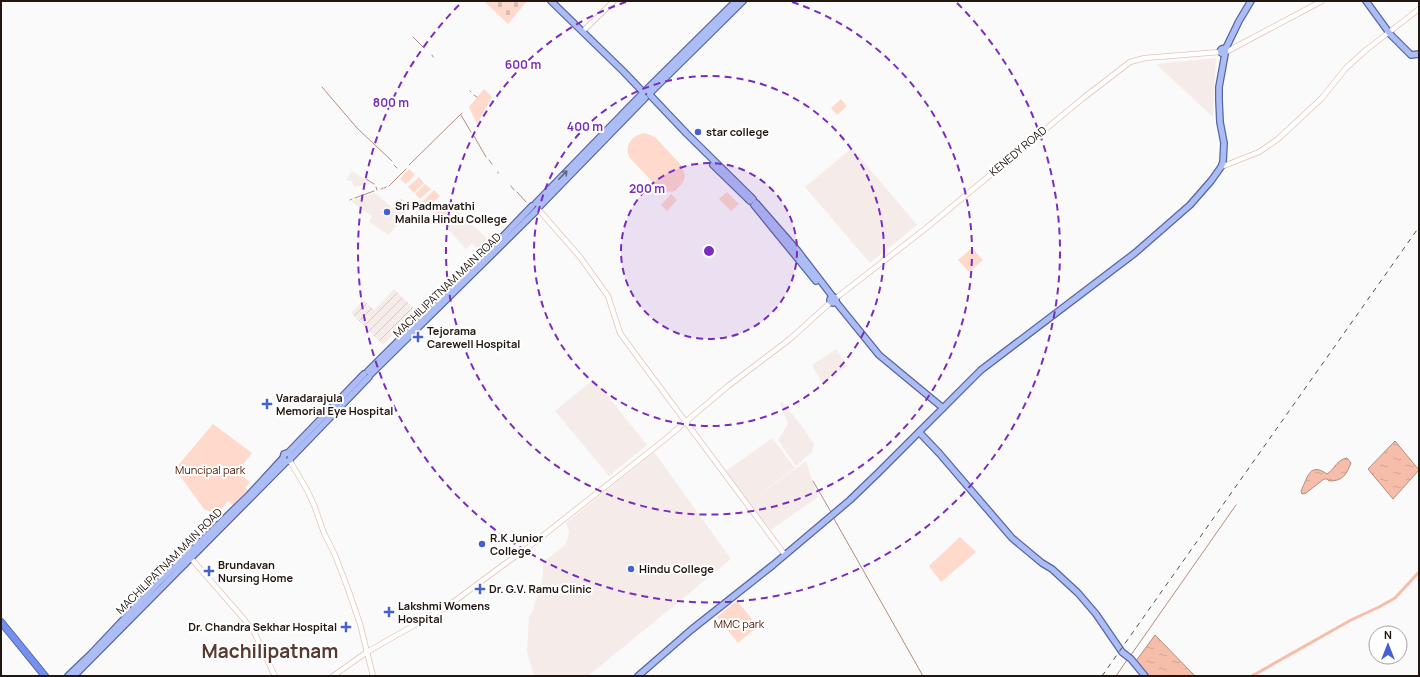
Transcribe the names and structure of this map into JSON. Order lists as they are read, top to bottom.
{
  "streets": {
    "main road": ["MACHILIPATNAM MAIN ROAD"],
    "street": ["KENEDY ROAD"]
  },
  "districts": ["Machilipatnam"],
  "parks": ["Muncipal park", "MMC park"],
  "places": {
    "other": [
      "star college",
      "Sri Padmavathi Mahila Hindu College",
      "R.K Junior College",
      "Hindu College"
    ],
    "health": [
      "Tejorama Carewell Hospital",
      "Varadarajula Memorial Eye Hospital",
      "Brundavan Nursing Home",
      "Dr. G.V. Ramu Clinic",
      "Lakshmi Womens Hospital",
      "Dr. Chandra Sekhar Hospital"
    ]
  },
  "north": "top",
  "rings": [
    "600 m",
    "800 m",
    "400 m",
    "200 m"
  ]
}
